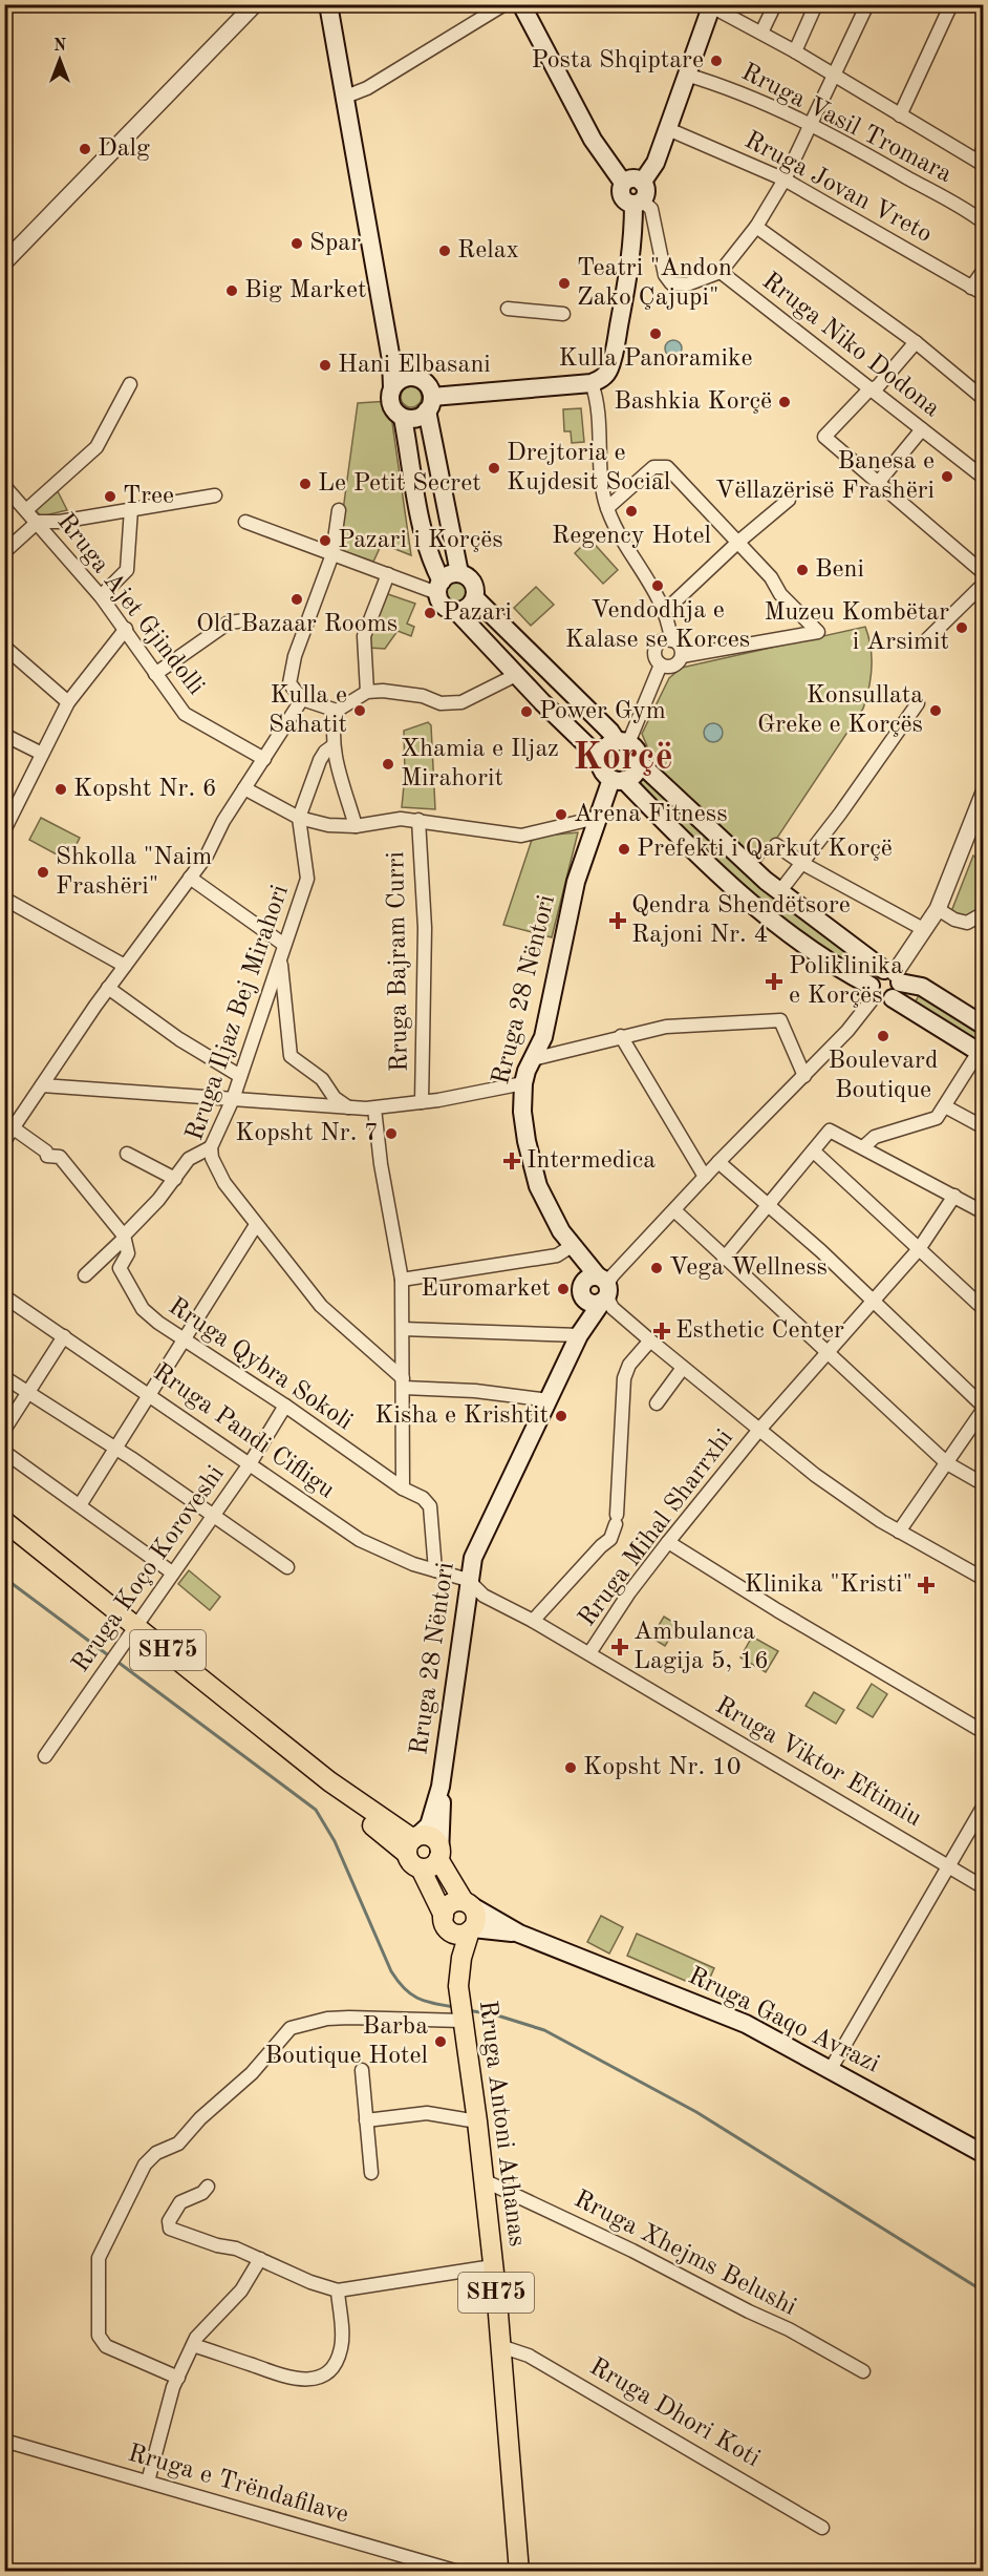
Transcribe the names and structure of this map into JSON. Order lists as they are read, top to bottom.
{
  "streets": {
    "main road": [
      "Rruga 28 Nëntori",
      "SH75",
      "Rruga Gaqo Avrazi",
      "Rruga Antoni Athanas"
    ],
    "street": [
      "Rruga Vasil Tromara",
      "Rruga Jovan Vreto",
      "Rruga Niko Dodona",
      "Rruga Ajet Gjindolli",
      "Rruga Bajram Curri",
      "Rruga Iljaz Bej Mirahori",
      "Rruga Qybra Sokoli",
      "Rruga Pandi Cifligu",
      "Rruga Mihal Sharrxhi",
      "Rruga Koço Koroveshi",
      "Rruga Viktor Eftimiu",
      "Rruga Xhejms Belushi",
      "Rruga Dhori Koti",
      "Rruga e Trëndafilave"
    ]
  },
  "crossings": [
    ["Rruga 28 Nëntori", "Rruga Pandi Cifligu"],
    ["Rruga 28 Nëntori", "SH75"],
    ["Rruga 28 Nëntori", "Rruga Viktor Eftimiu"],
    ["Rruga Qybra Sokoli", "Rruga Pandi Cifligu"],
    ["Rruga Qybra Sokoli", "Rruga Koço Koroveshi"],
    ["Rruga Pandi Cifligu", "Rruga Koço Koroveshi"],
    ["Rruga Pandi Cifligu", "Rruga Viktor Eftimiu"],
    ["Rruga Mihal Sharrxhi", "Rruga Viktor Eftimiu"],
    ["Rruga Koço Koroveshi", "SH75"],
    ["SH75", "Rruga Gaqo Avrazi"],
    ["SH75", "Rruga Antoni Athanas"],
    ["Rruga Gaqo Avrazi", "Rruga Antoni Athanas"],
    ["Rruga Antoni Athanas", "Rruga Xhejms Belushi"],
    ["Rruga Antoni Athanas", "Rruga Dhori Koti"]
  ],
  "districts": ["Korçë"],
  "places": {
    "other": [
      "Posta Shqiptare",
      "Dalg",
      "Spar",
      "Relax",
      "Teatri \"Andon Zako Çajupi\"",
      "Big Market",
      "Kulla Panoramike",
      "Hani Elbasani",
      "Bashkia Korçë",
      "Drejtoria e Kujdesit Social",
      "Banesa e Vëllazërisë Frashëri",
      "Le Petit Secret",
      "Tree",
      "Regency Hotel",
      "Pazari i Korçës",
      "Beni",
      "Vendodhja e Kalase se Korces",
      "Old Bazaar Rooms",
      "Pazari",
      "Muzeu Kombëtar i Arsimit",
      "Kulla e Sahatit",
      "Konsullata Greke e Korçës",
      "Power Gym",
      "Xhamia e Iljaz Mirahorit",
      "Kopsht Nr. 6",
      "Arena Fitness",
      "Prefekti i Qarkut Korçë",
      "Shkolla \"Naim Frashëri\"",
      "Boulevard Boutique",
      "Kopsht Nr. 7",
      "Vega Wellness",
      "Euromarket",
      "Kisha e Krishtit",
      "Kopsht Nr. 10",
      "Barba Boutique Hotel"
    ],
    "health": [
      "Qendra Shendëtsore Rajoni Nr. 4",
      "Poliklinika e Korçës",
      "Intermedica",
      "Esthetic Center",
      "Klinika \"Kristi\"",
      "Ambulanca Lagija 5, 16"
    ]
  },
  "north": "top"
}
